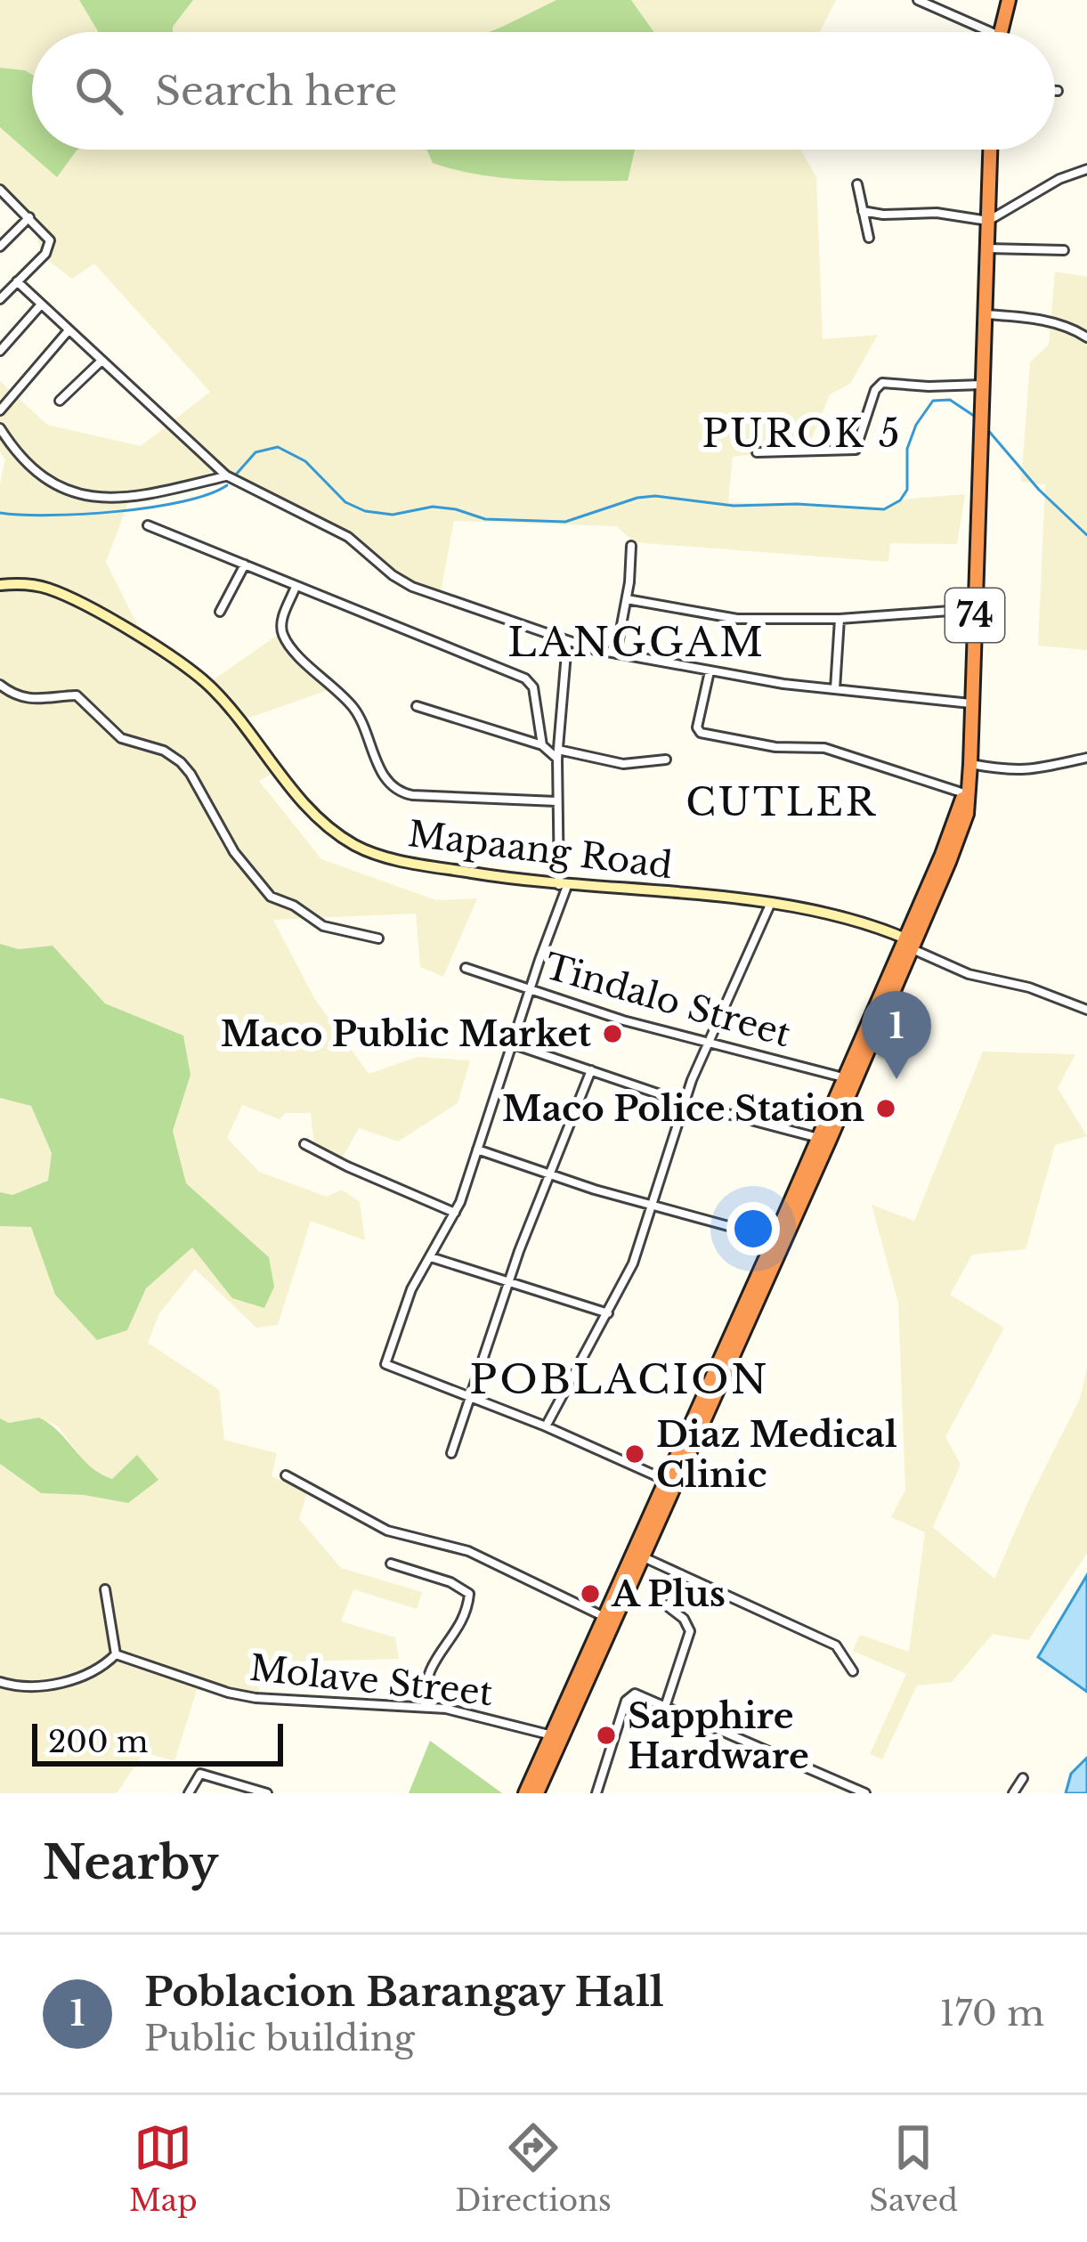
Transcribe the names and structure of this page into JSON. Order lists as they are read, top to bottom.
{
  "streets": {
    "highway": ["74"],
    "street": ["Mapaang Road", "Tindalo Street", "Molave Street"]
  },
  "crossings": [
    ["74", "Mapaang Road"],
    ["74", "Tindalo Street"],
    ["74", "Molave Street"]
  ],
  "districts": [
    "PUROK 5",
    "LANGGAM",
    "CUTLER",
    "POBLACION"
  ],
  "places": [
    "Maco Public Market",
    "Maco Police Station",
    "Diaz Medical Clinic",
    "A Plus",
    "Sapphire Hardware"
  ],
  "scale_bar": "200 m",
  "page": {
    "search": "Search here",
    "pins": "1",
    "scale": "200 m",
    "heading": "Nearby",
    "list": [
      {
        "mark": "1",
        "name": "Poblacion Barangay Hall",
        "note": "Public building",
        "value": "170 m"
      }
    ],
    "nav": ["Map", "Directions", "Saved"]
  }
}
